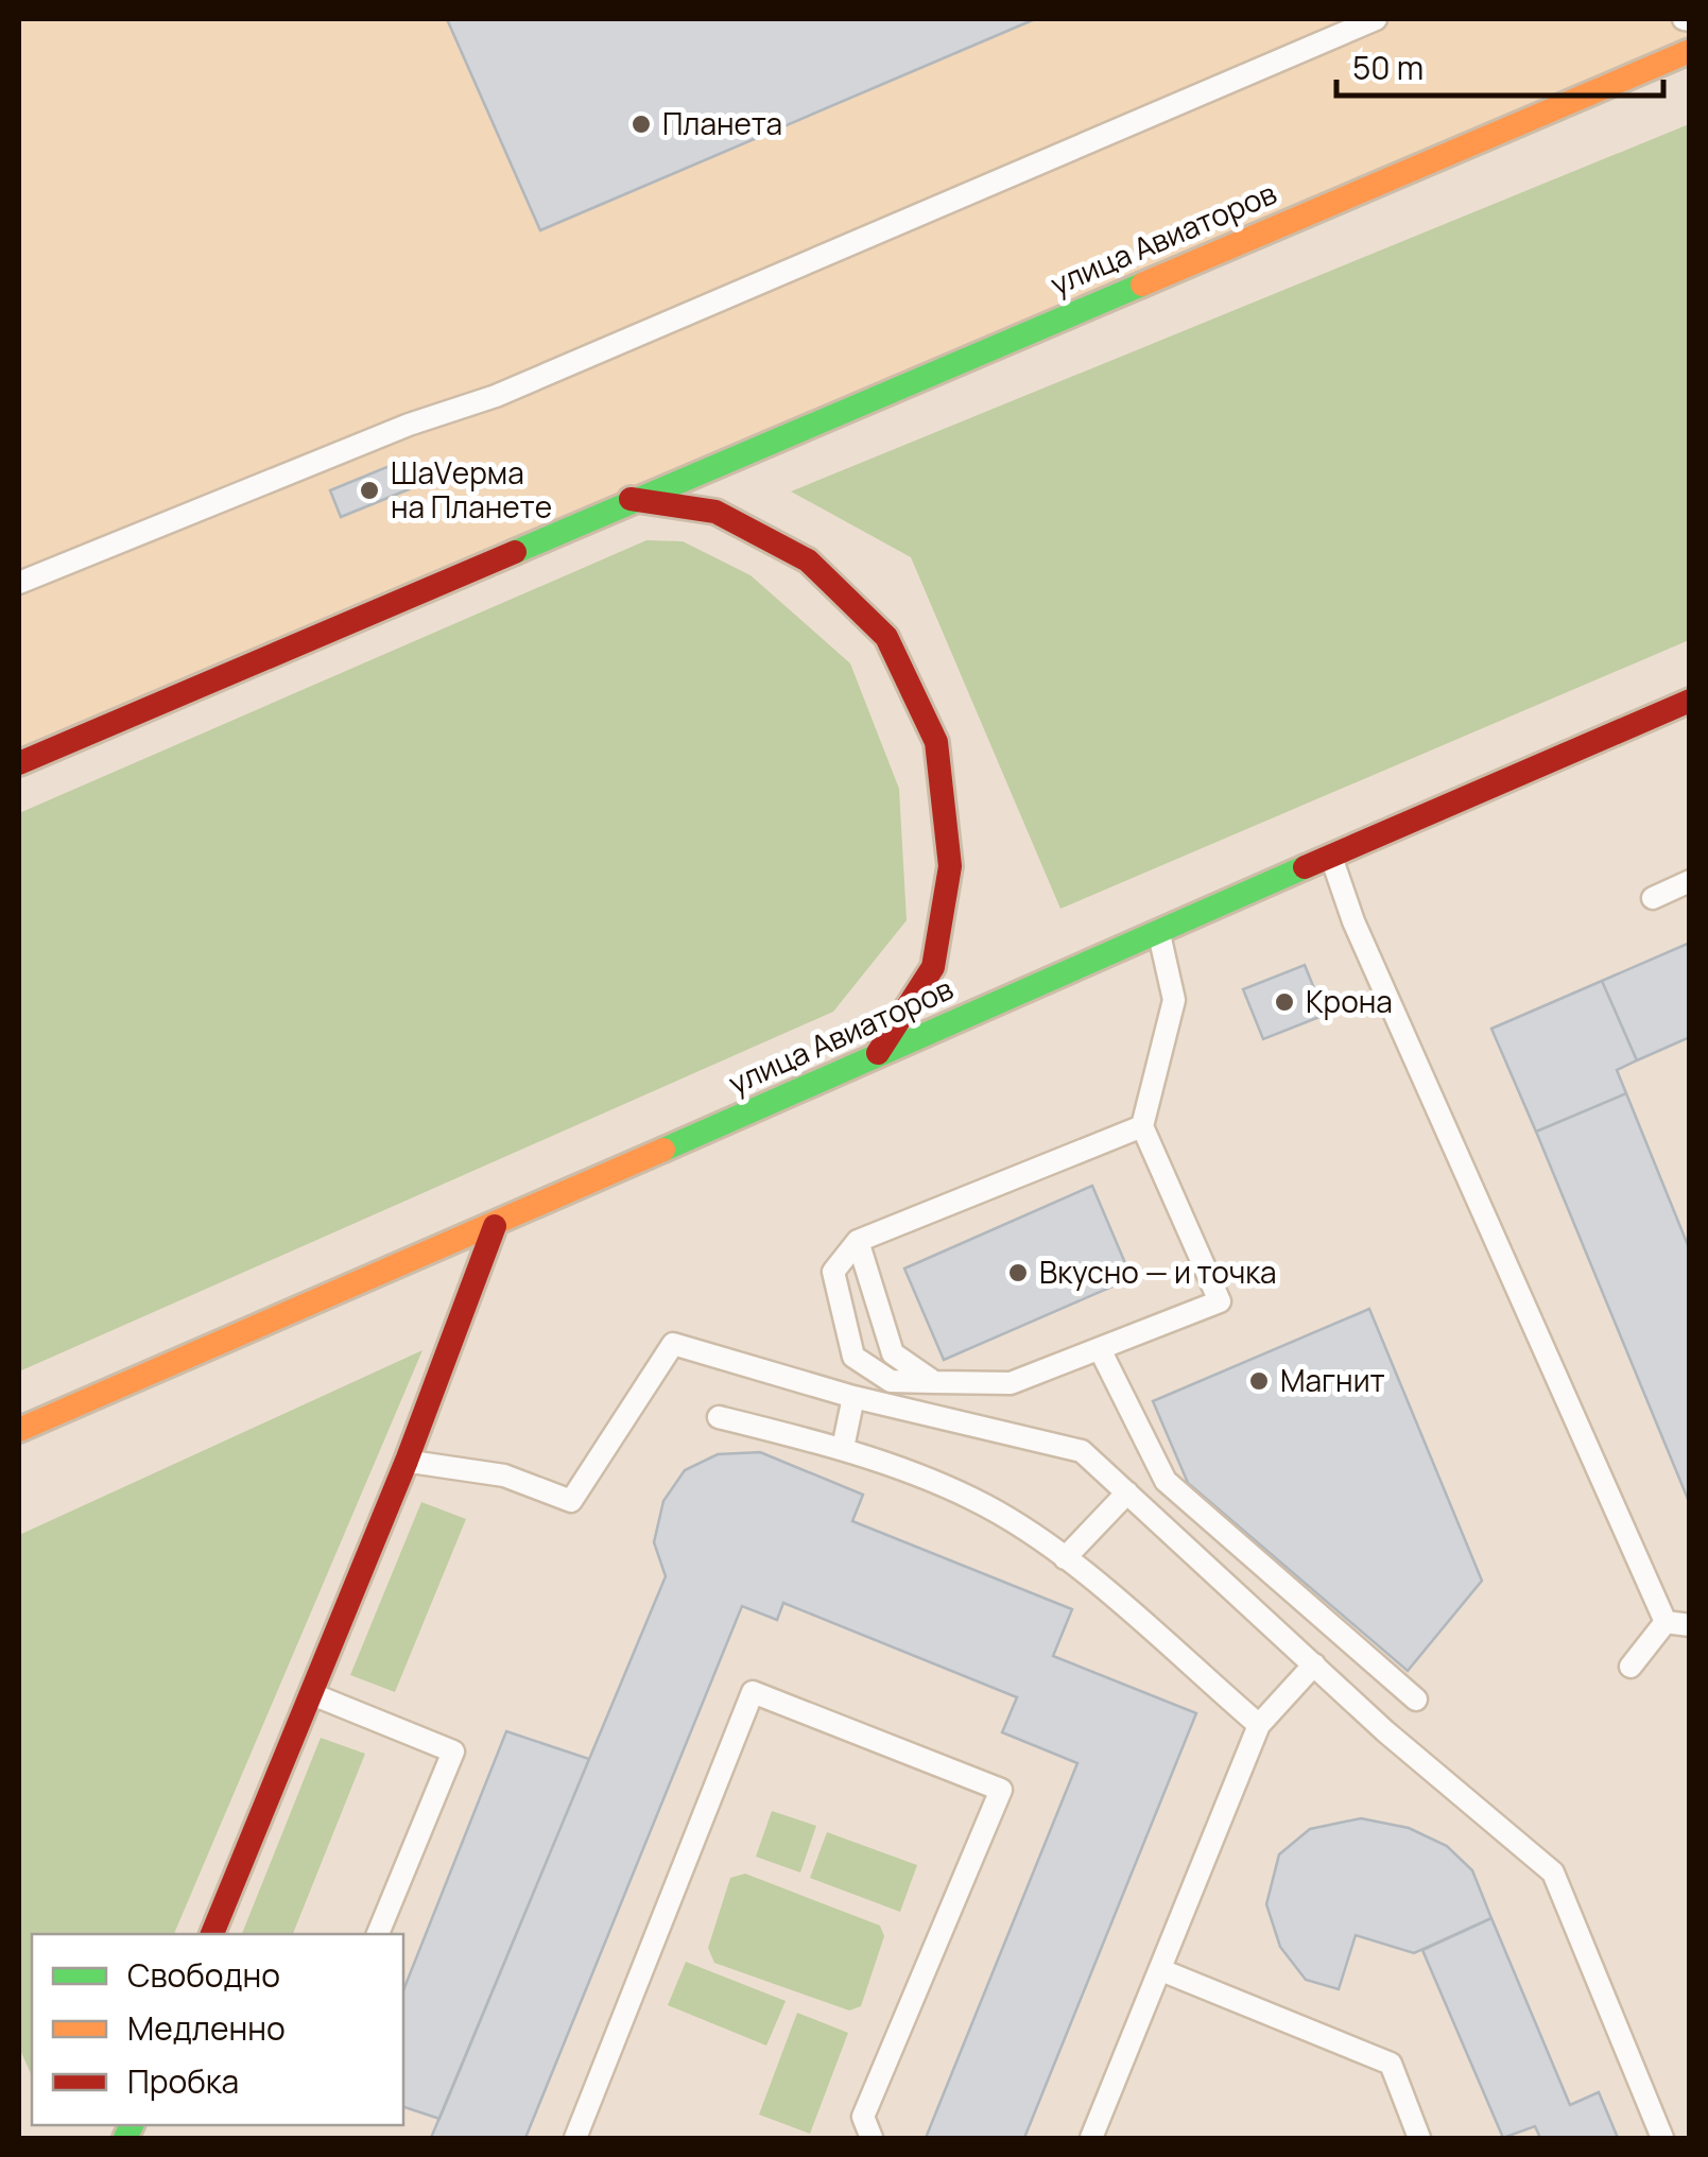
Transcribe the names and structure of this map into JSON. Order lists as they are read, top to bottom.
{
  "streets": {
    "main road": ["улица Авиаторов"]
  },
  "places": [
    "Планета",
    "ШаVерма на Планете",
    "Крона",
    "Вкусно — и точка",
    "Магнит"
  ],
  "legend": ["Свободно", "Медленно", "Пробка"],
  "scale_bar": "50 m"
}
